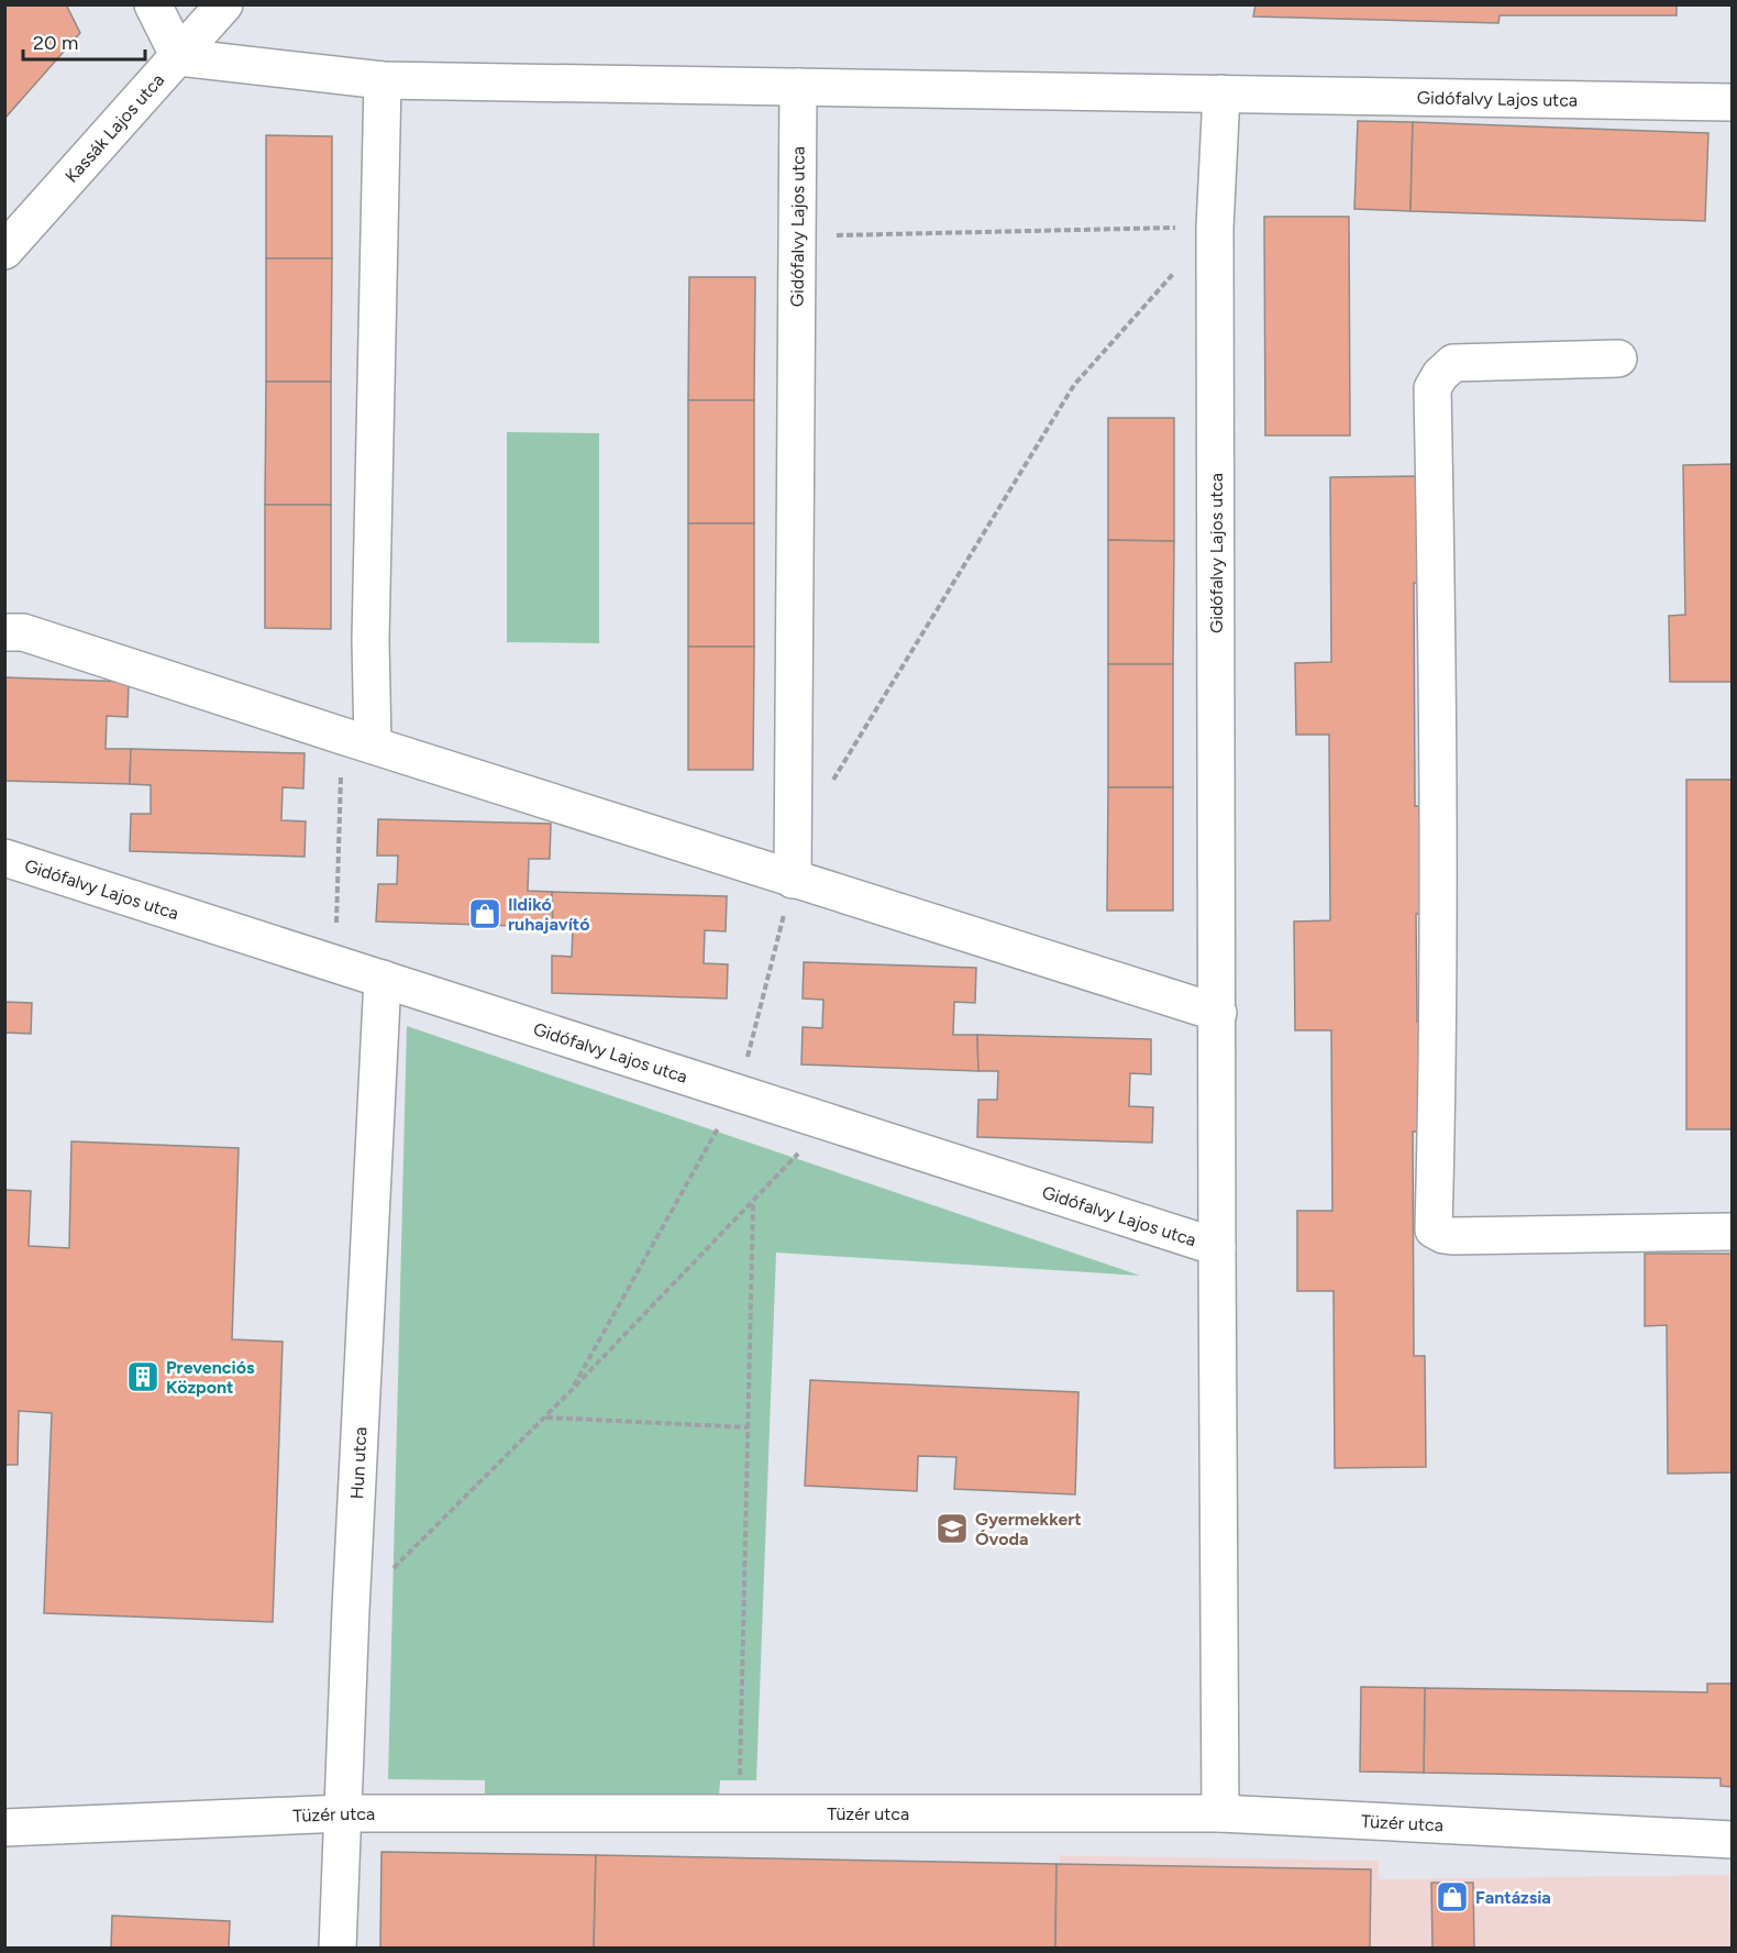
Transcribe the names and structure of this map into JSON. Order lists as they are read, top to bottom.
{
  "streets": {
    "street": [
      "Gidófalvy Lajos utca",
      "Kassák Lajos utca",
      "Hun utca",
      "Tüzér utca"
    ]
  },
  "crossings": [
    ["Gidófalvy Lajos utca", "Kassák Lajos utca"],
    ["Gidófalvy Lajos utca", "Hun utca"],
    ["Gidófalvy Lajos utca", "Tüzér utca"],
    ["Hun utca", "Tüzér utca"]
  ],
  "places": {
    "shop": ["Ildikó ruhajavító", "Fantázsia"],
    "building": ["Prevenciós Központ"],
    "school or university": ["Gyermekkert Óvoda"]
  },
  "scale_bar": "20 m"
}
